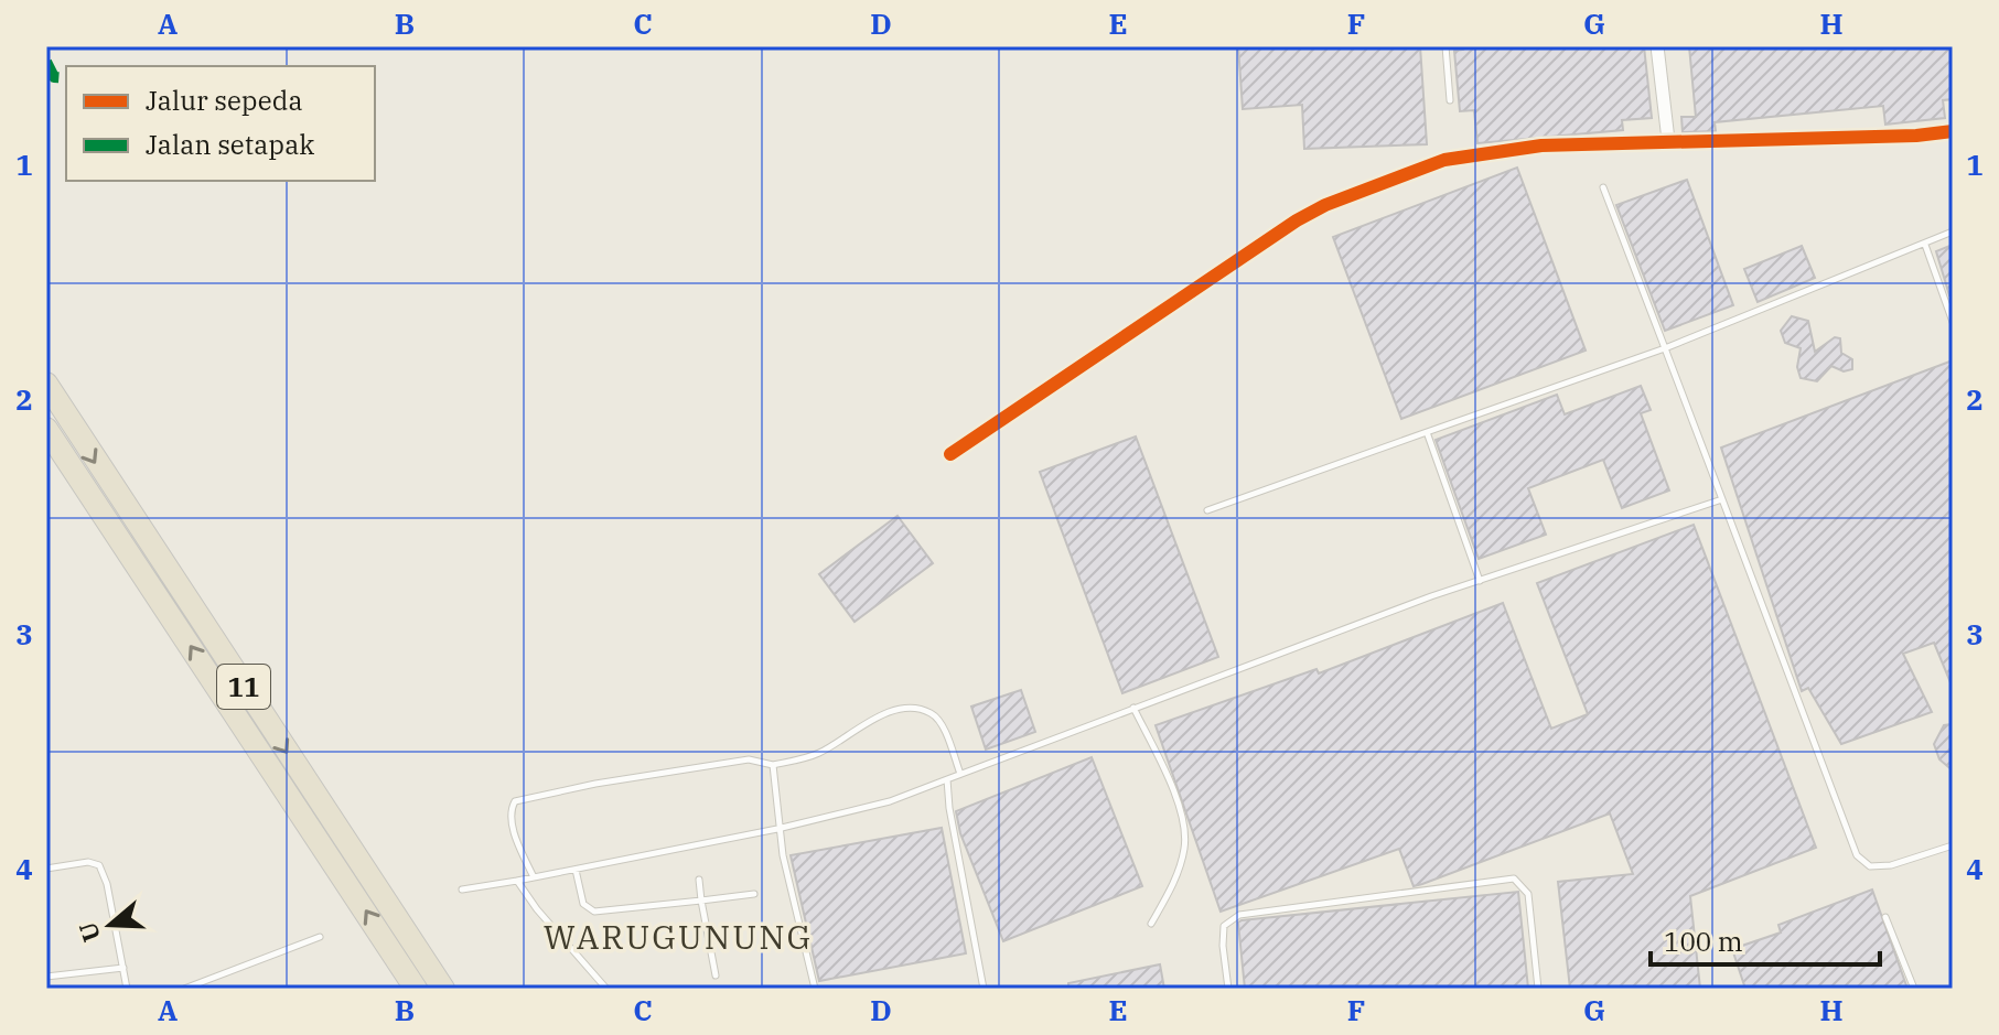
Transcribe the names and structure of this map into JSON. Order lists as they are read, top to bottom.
{
  "streets": {
    "highway": ["11"]
  },
  "districts": ["WARUGUNUNG"],
  "legend": ["Jalur sepeda", "Jalan setapak"],
  "scale_bar": "100 m",
  "north": "left",
  "grid": {
    "columns": [
      "A",
      "B",
      "C",
      "D",
      "E",
      "F",
      "G",
      "H"
    ],
    "rows": [
      "1",
      "2",
      "3",
      "4"
    ]
  }
}
